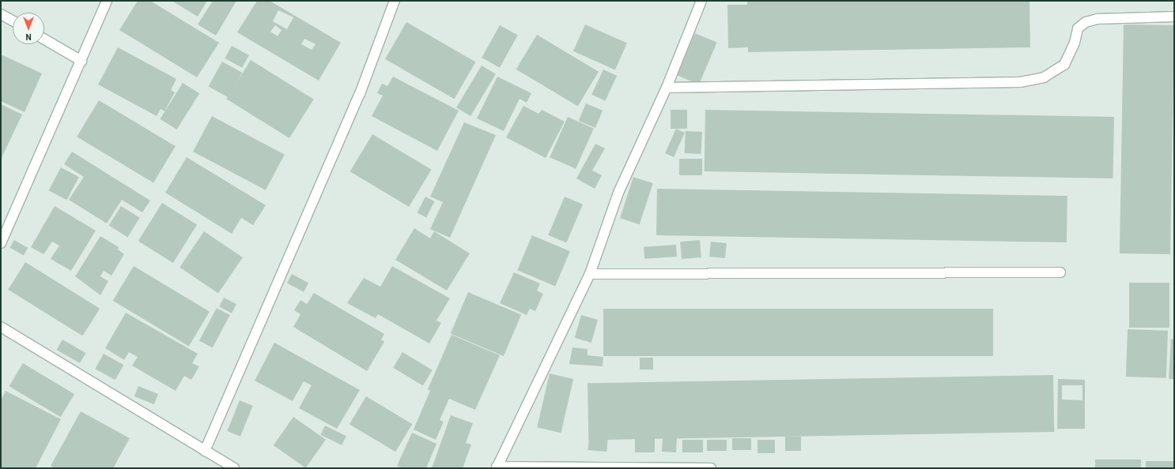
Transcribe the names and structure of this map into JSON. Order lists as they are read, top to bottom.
{
  "north": "bottom"
}
